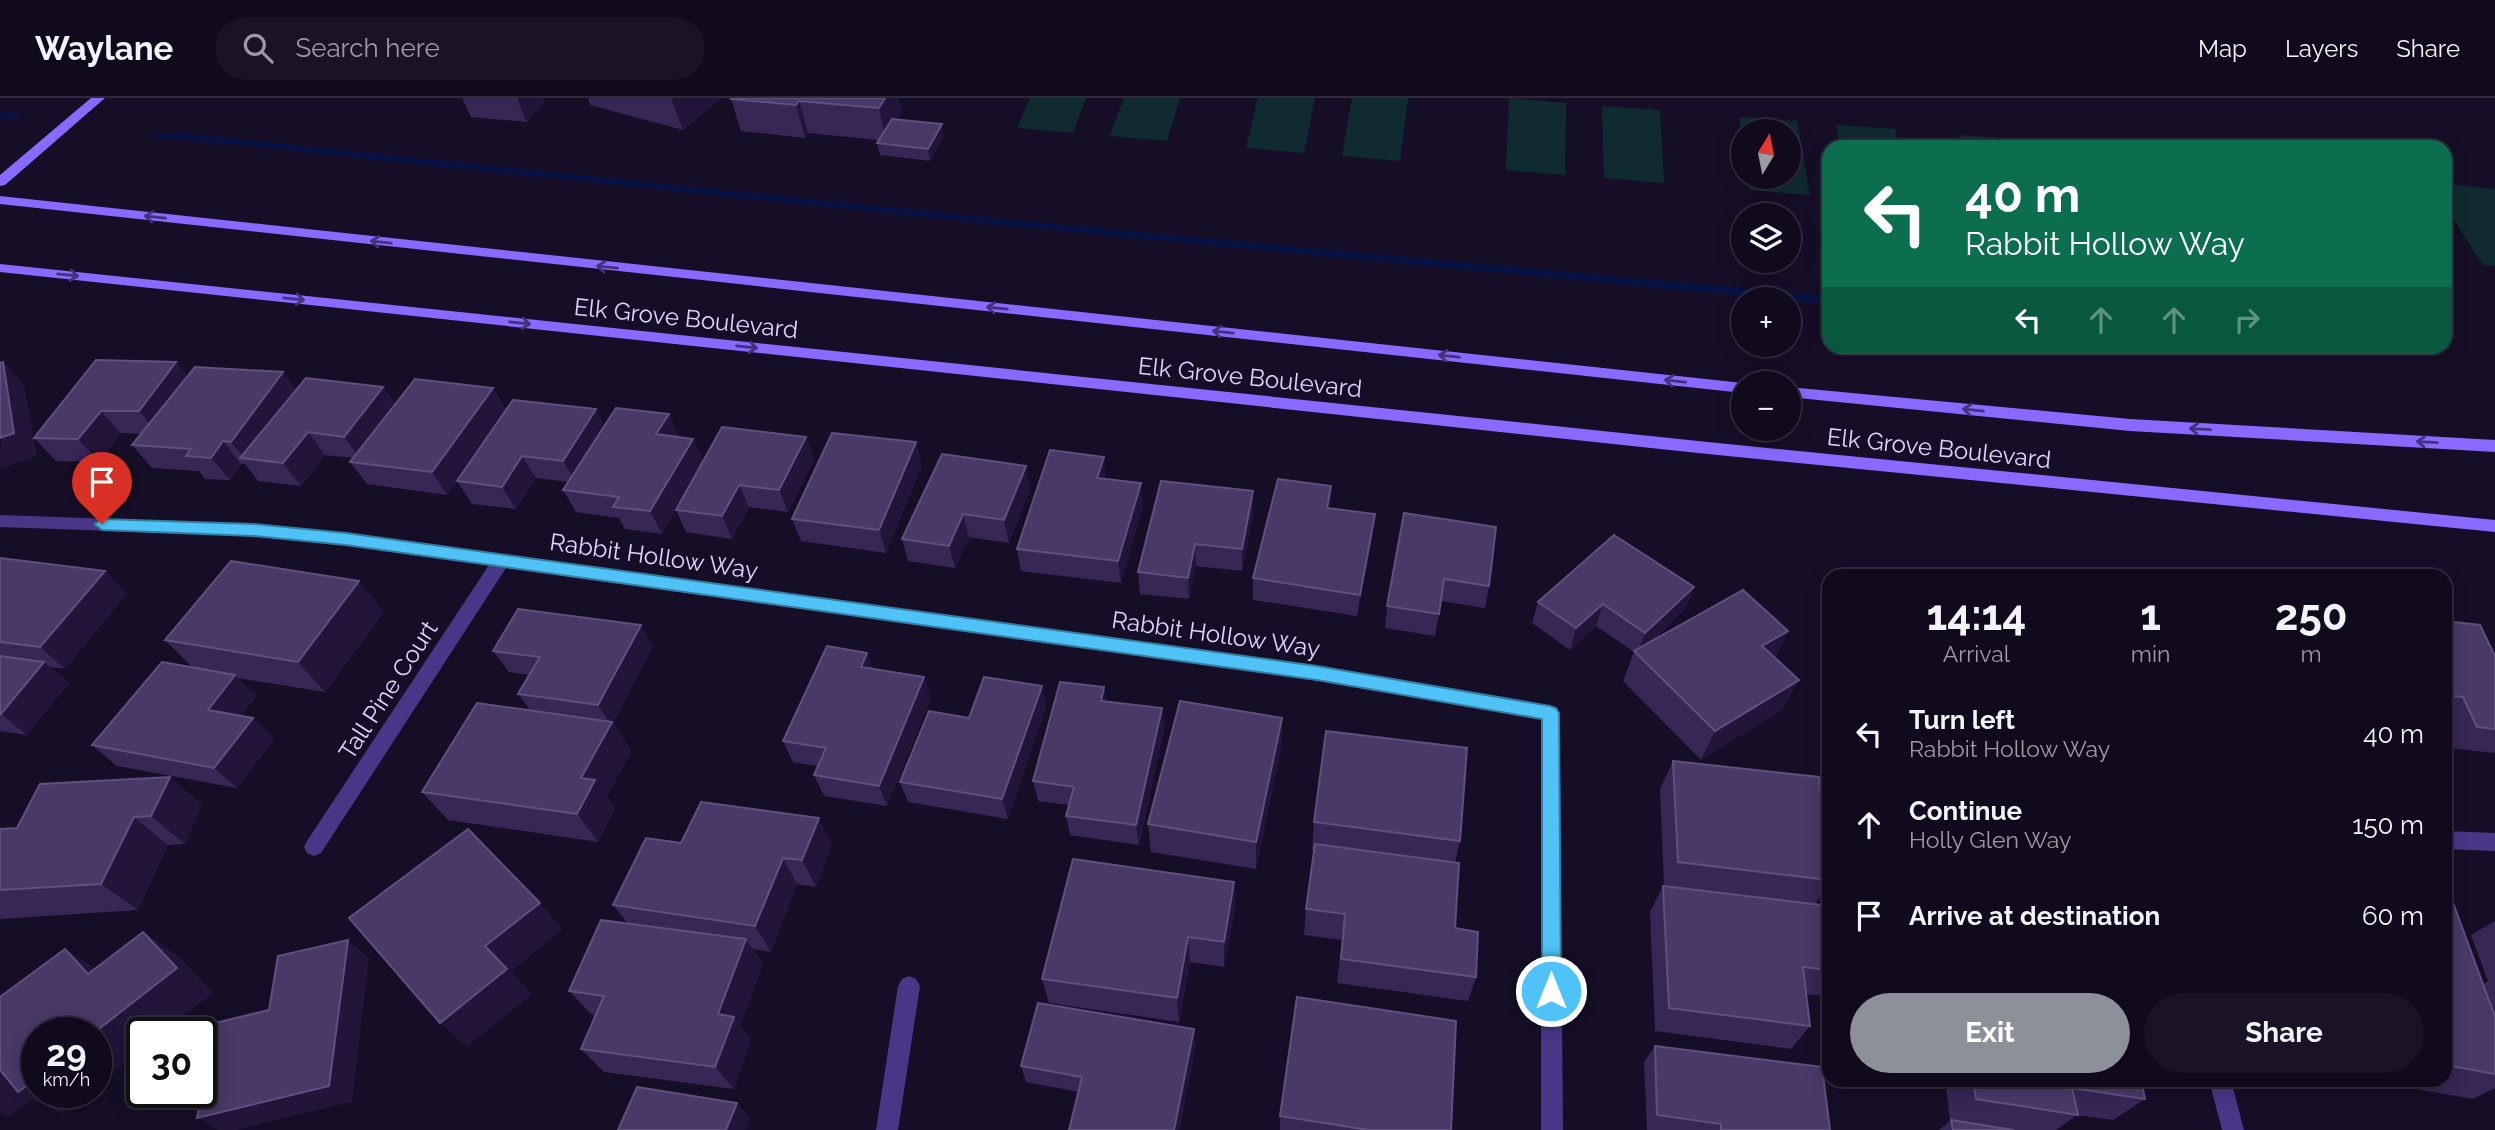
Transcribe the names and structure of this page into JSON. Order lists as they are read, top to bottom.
{
  "streets": {
    "main road": ["Elk Grove Boulevard"],
    "street": ["Rabbit Hollow Way", "Tall Pine Court"]
  },
  "crossings": [
    ["Rabbit Hollow Way", "Tall Pine Court"]
  ],
  "north": "top",
  "page": {
    "header": "Waylane",
    "search": "Search here",
    "nav": ["Map", "Layers", "Share"],
    "map_buttons": ["+", "−"],
    "turn": ["40 m", "Rabbit Hollow Way"],
    "eta": [
      "14:14",
      "Arrival",
      "1",
      "min",
      "250",
      "m"
    ],
    "list": [
      {
        "name": "Turn left",
        "note": "Rabbit Hollow Way",
        "value": "40 m"
      },
      {
        "name": "Continue",
        "note": "Holly Glen Way",
        "value": "150 m"
      },
      {
        "name": "Arrive at destination",
        "value": "60 m"
      }
    ],
    "buttons": ["Exit", "Share"],
    "speed": "29 km/h",
    "limit": "30"
  }
}
